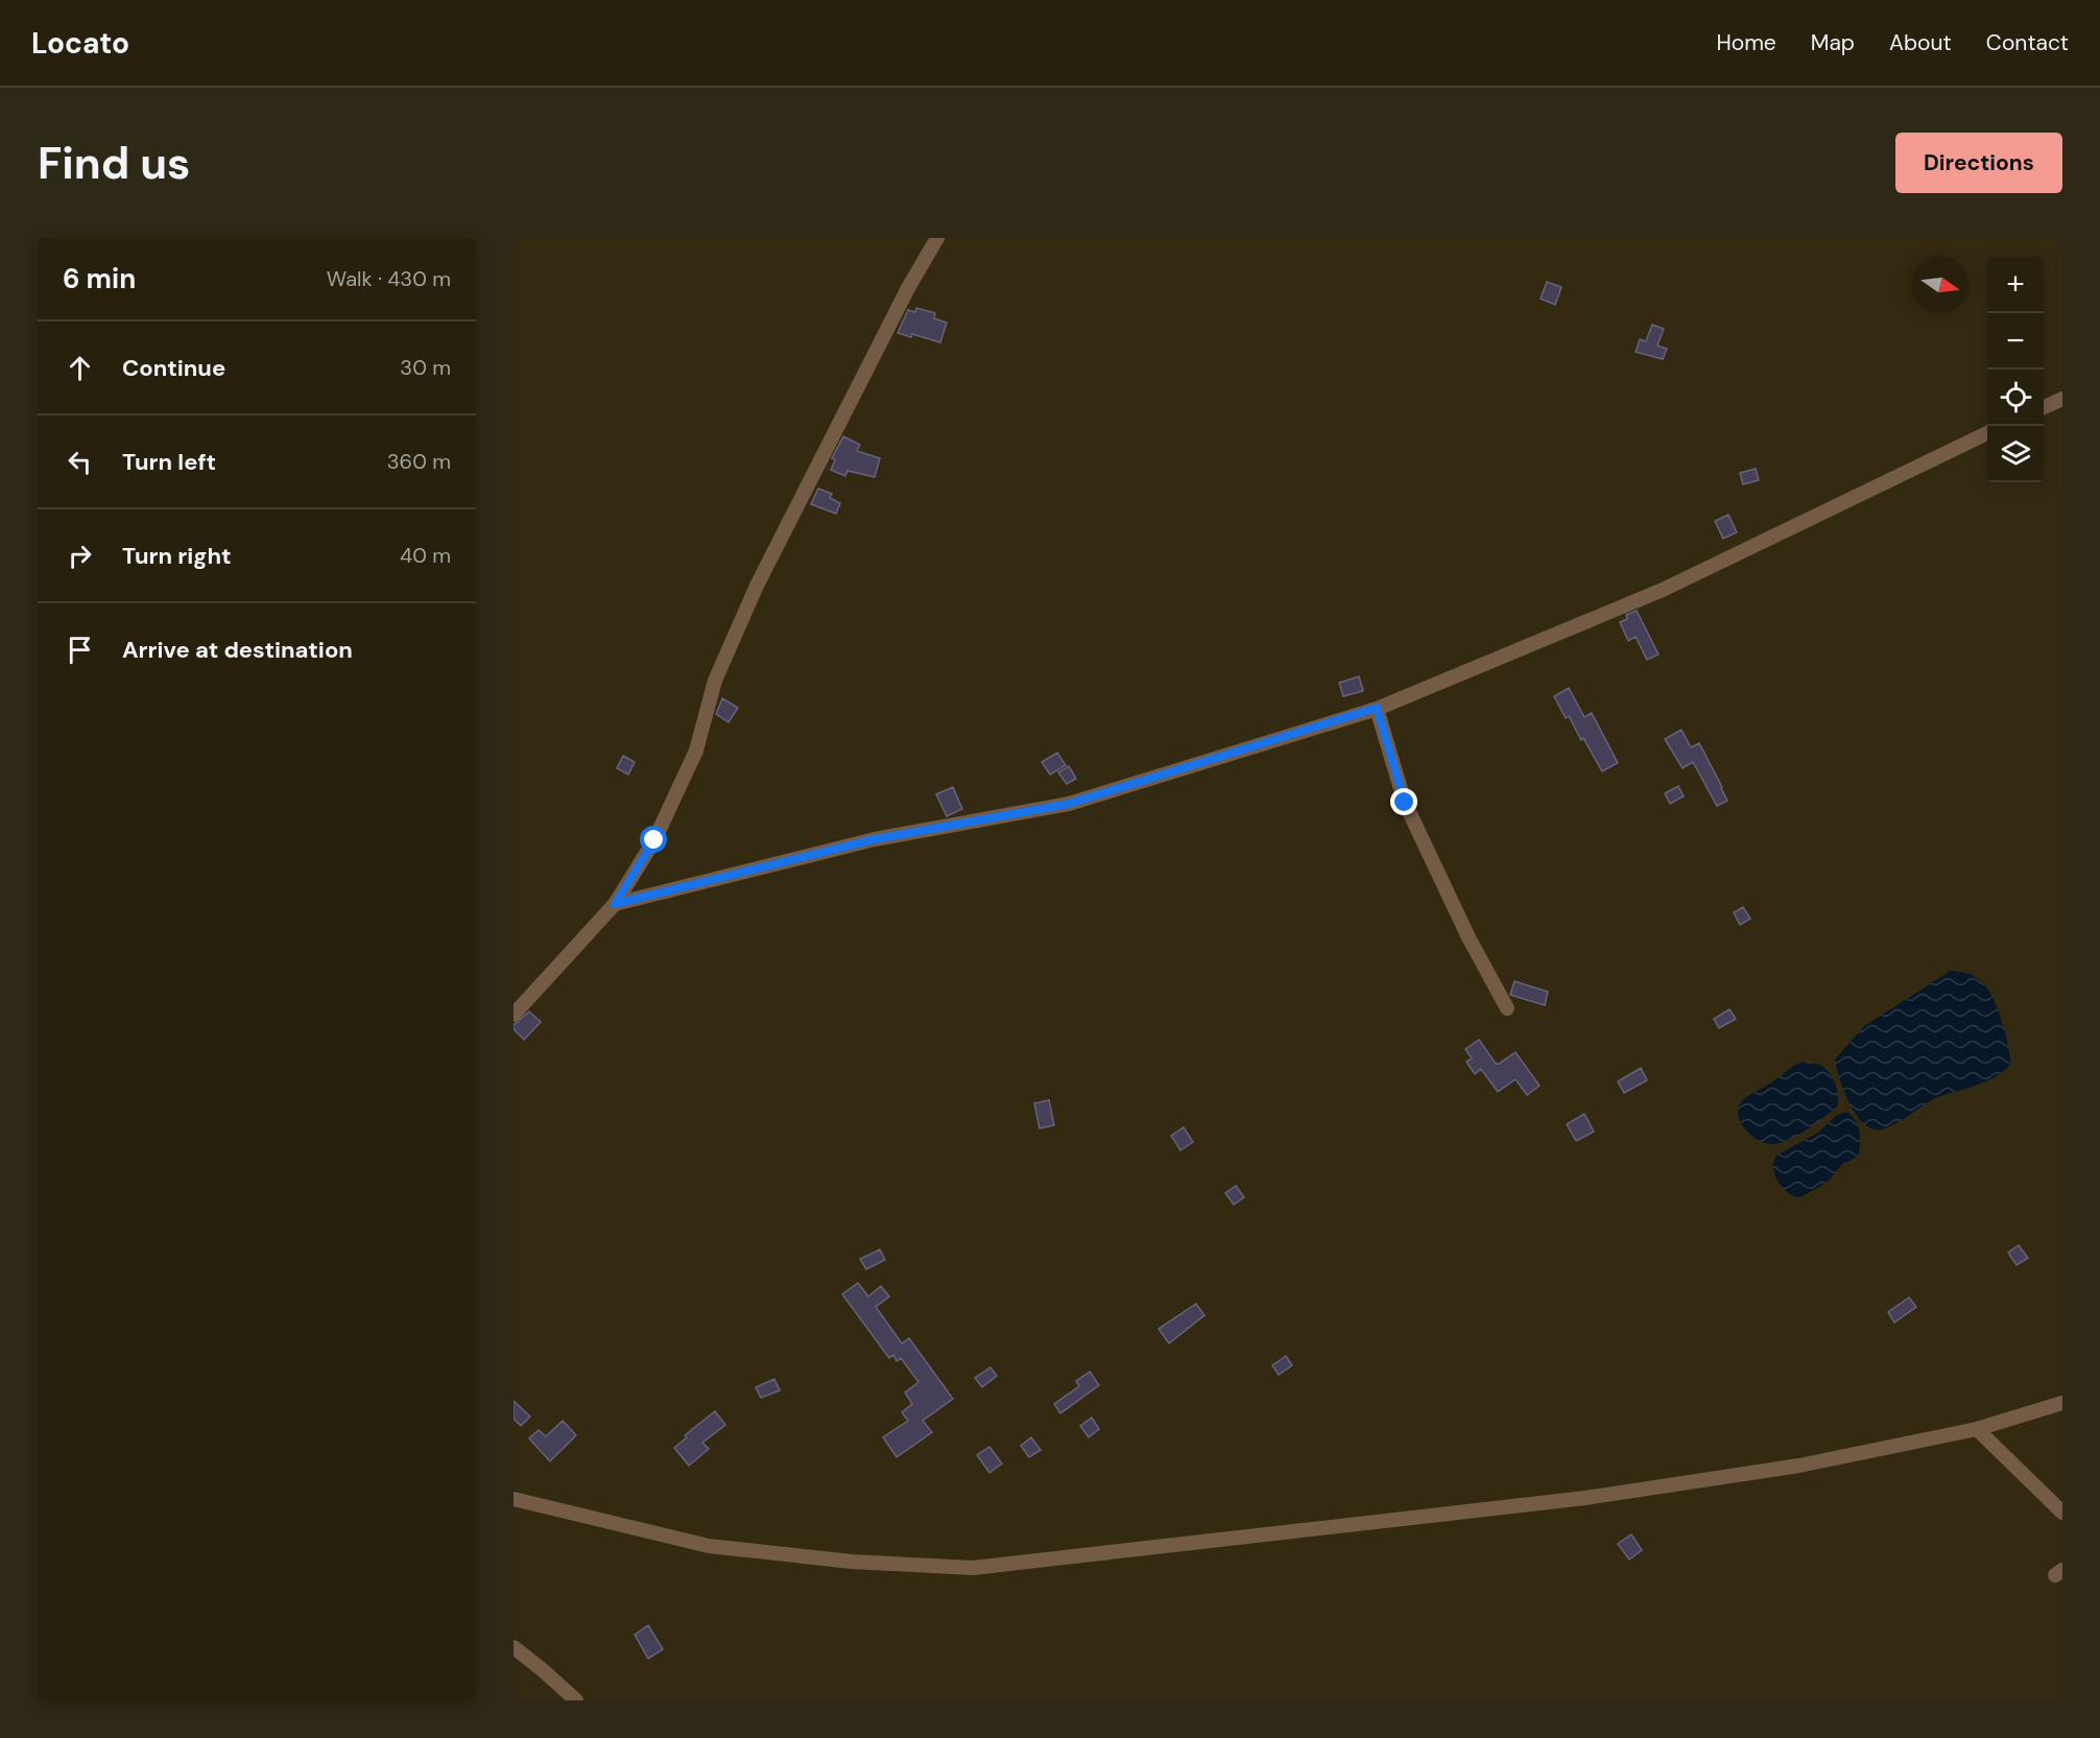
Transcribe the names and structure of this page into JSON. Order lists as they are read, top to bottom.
{
  "north": "right",
  "page": {
    "header": "Locato",
    "nav": [
      "Home",
      "Map",
      "About",
      "Contact"
    ],
    "buttons": "Directions",
    "title": "Find us",
    "heading": ["6 min", "Walk · 430 m"],
    "map_buttons": ["+", "−"],
    "list": [
      ["Continue", "30 m"],
      ["Turn left", "360 m"],
      ["Turn right", "40 m"],
      "Arrive at destination"
    ]
  }
}
